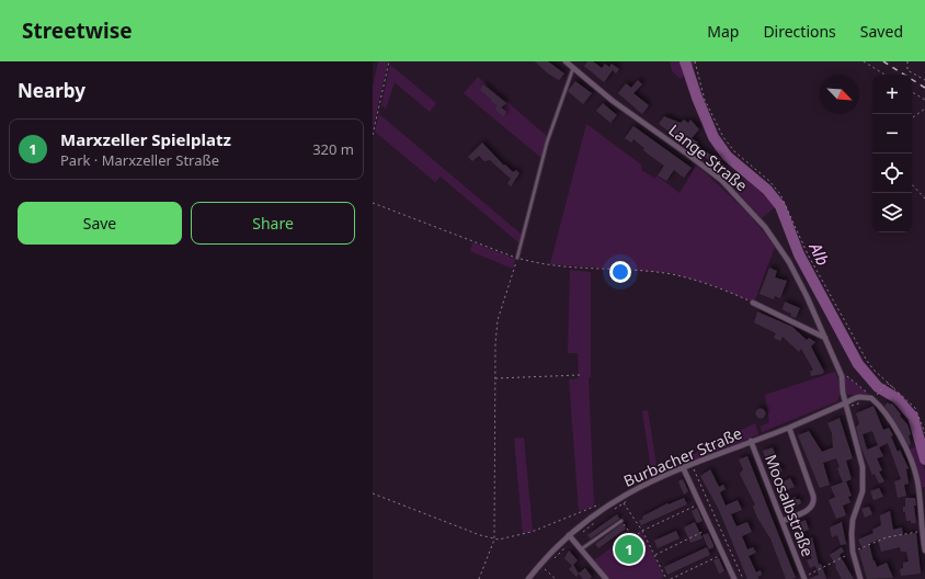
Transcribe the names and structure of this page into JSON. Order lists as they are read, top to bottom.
{
  "streets": {
    "street": ["Lange Straße", "Burbacher Straße", "Moosalbstraße"]
  },
  "crossings": [
    ["Lange Straße", "Burbacher Straße"],
    ["Burbacher Straße", "Moosalbstraße"]
  ],
  "water": ["Alb"],
  "north": "bottom right",
  "page": {
    "header": "Streetwise",
    "nav": ["Map", "Directions", "Saved"],
    "heading": "Nearby",
    "map_buttons": ["+", "−"],
    "list": [
      {
        "mark": "1",
        "name": "Marxzeller Spielplatz",
        "note": "Park · Marxzeller Straße",
        "value": "320 m"
      }
    ],
    "buttons": ["Save", "Share"],
    "pins": "1"
  }
}
